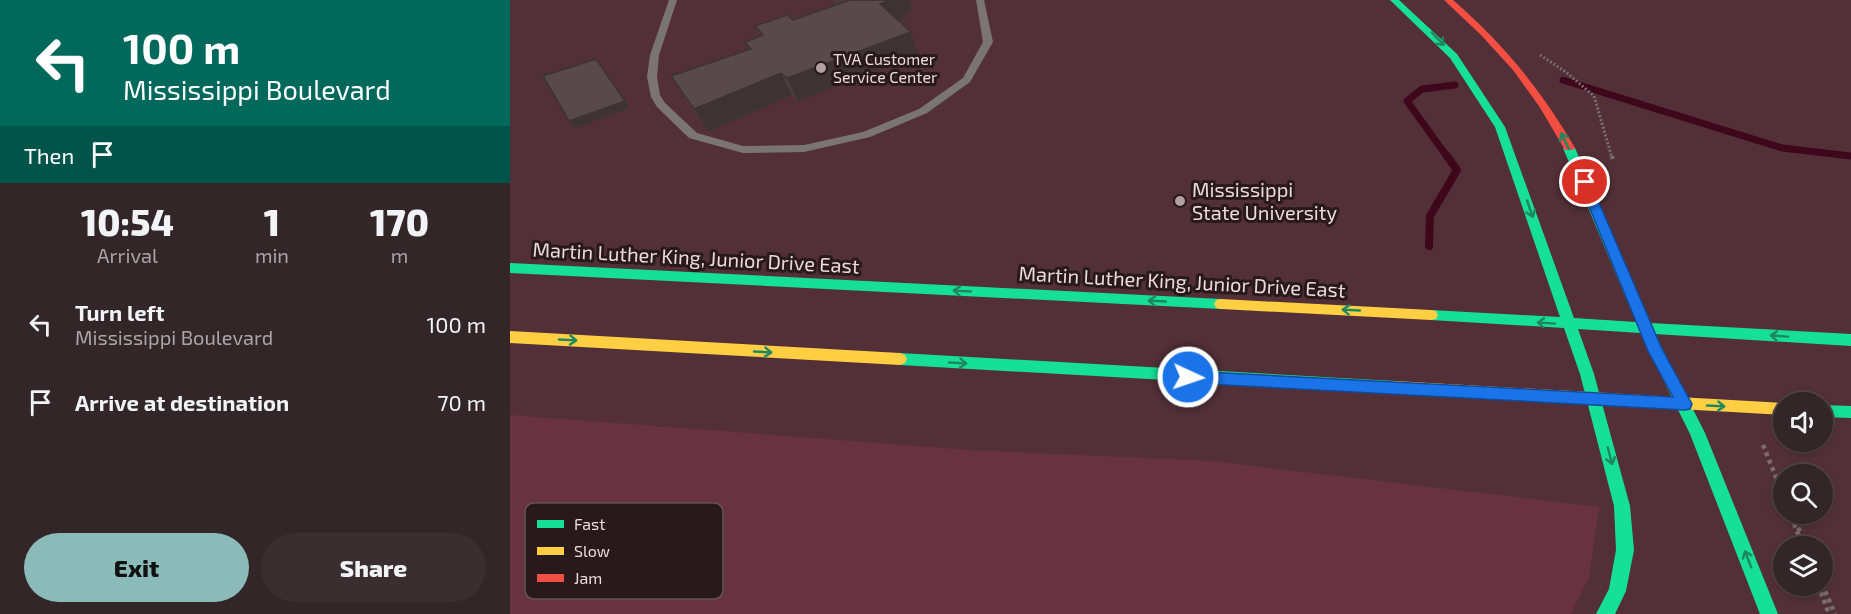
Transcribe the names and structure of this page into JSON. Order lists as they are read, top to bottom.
{
  "streets": {
    "main road": ["Martin Luther King, Junior Drive East"]
  },
  "places": ["TVA Customer Service Center", "Mississippi State University"],
  "legend": ["Fast", "Slow", "Jam"],
  "page": {
    "turn": ["100 m", "Mississippi Boulevard"],
    "then": "Then",
    "eta": [
      "10:54",
      "Arrival",
      "1",
      "min",
      "170",
      "m"
    ],
    "list": [
      {
        "name": "Turn left",
        "note": "Mississippi Boulevard",
        "value": "100 m"
      },
      {
        "name": "Arrive at destination",
        "value": "70 m"
      }
    ],
    "buttons": ["Exit", "Share"]
  }
}
